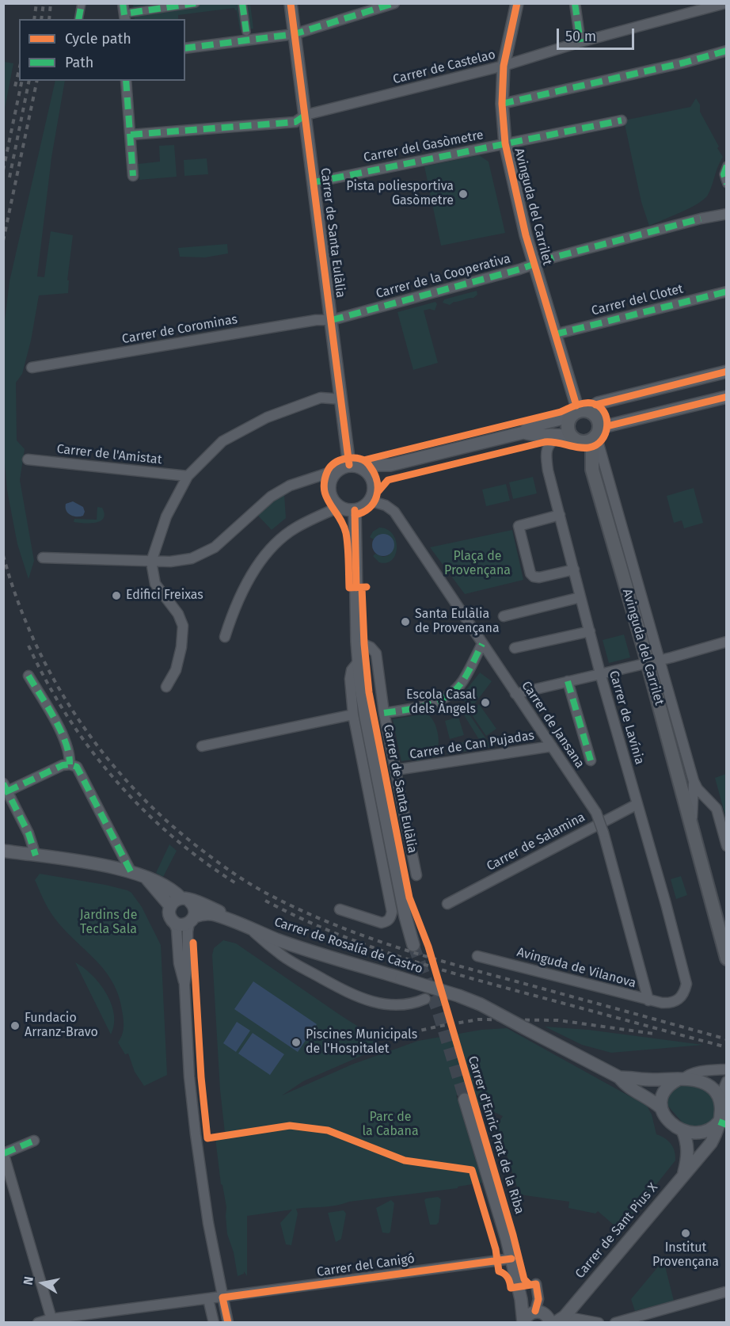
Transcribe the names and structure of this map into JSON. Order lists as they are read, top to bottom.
{
  "streets": {
    "main road": ["Avinguda del Carrilet"],
    "street": [
      "Carrer de Castelao",
      "Carrer del Gasòmetre",
      "Carrer de Santa Eulàlia",
      "Carrer de la Cooperativa",
      "Carrer del Clotet",
      "Carrer de Corominas",
      "Carrer de l'Amistat",
      "Carrer de Lavínia",
      "Carrer de Jansana",
      "Carrer de Can Pujadas",
      "Carrer de Salamina",
      "Carrer de Rosalía de Castro",
      "Avinguda de Vilanova",
      "Carrer d'Enric Prat de la Riba",
      "Carrer de Sant Pius X",
      "Carrer del Canigó"
    ]
  },
  "crossings": [
    ["Carrer de Castelao", "Avinguda del Carrilet"],
    ["Carrer de Castelao", "Carrer de Santa Eulàlia"],
    ["Carrer del Gasòmetre", "Avinguda del Carrilet"],
    ["Carrer del Gasòmetre", "Carrer de Santa Eulàlia"],
    ["Avinguda del Carrilet", "Carrer de la Cooperativa"],
    ["Avinguda del Carrilet", "Carrer del Clotet"],
    ["Carrer de Santa Eulàlia", "Carrer de la Cooperativa"],
    ["Carrer de Santa Eulàlia", "Carrer de Corominas"],
    ["Carrer de Santa Eulàlia", "Carrer de Jansana"],
    ["Carrer de Santa Eulàlia", "Carrer de Can Pujadas"],
    ["Carrer de la Cooperativa", "Carrer de Corominas"],
    ["Carrer de Lavínia", "Carrer de Salamina"],
    ["Carrer de Lavínia", "Avinguda de Vilanova"],
    ["Carrer de Jansana", "Carrer de Can Pujadas"],
    ["Carrer de Jansana", "Avinguda de Vilanova"],
    ["Carrer de Rosalía de Castro", "Carrer de Sant Pius X"],
    ["Carrer d'Enric Prat de la Riba", "Carrer del Canigó"]
  ],
  "parks": ["Plaça de Provençana", "Jardins de Tecla Sala", "Parc de la Cabana"],
  "places": [
    "Pista poliesportiva Gasòmetre",
    "Edifici Freixas",
    "Santa Eulàlia de Provençana",
    "Escola Casal dels Àngels",
    "Fundacio Arranz-Bravo",
    "Piscines Municipals de l'Hospitalet",
    "Institut Provençana"
  ],
  "legend": ["Cycle path", "Path"],
  "scale_bar": "50 m",
  "north": "left"
}
